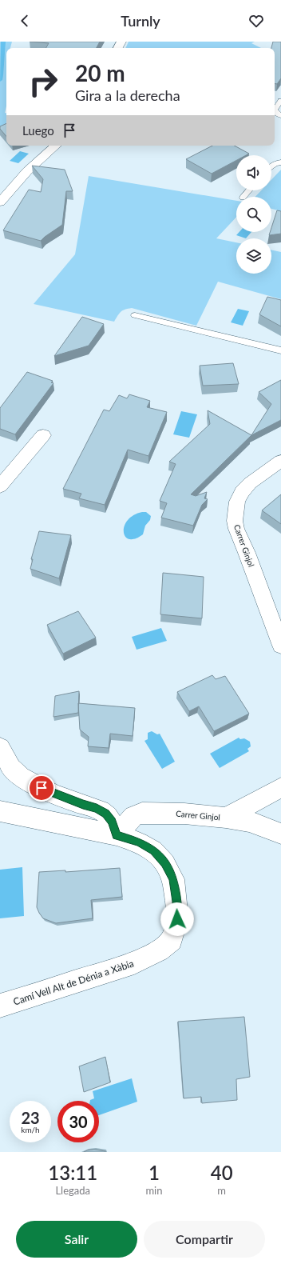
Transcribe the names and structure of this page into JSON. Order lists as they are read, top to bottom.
{
  "streets": {
    "street": ["Carrer Ginjol", "Camí Vell Alt de Dénia a Xàbia"]
  },
  "crossings": [
    ["Carrer Ginjol", "Camí Vell Alt de Dénia a Xàbia"]
  ],
  "page": {
    "header": "Turnly",
    "turn": ["20 m", "Gira a la derecha"],
    "then": "Luego",
    "speed": "23 km/h",
    "limit": "30",
    "eta": [
      "13:11",
      "Llegada",
      "1",
      "min",
      "40",
      "m"
    ],
    "buttons": ["Salir", "Compartir"]
  }
}
